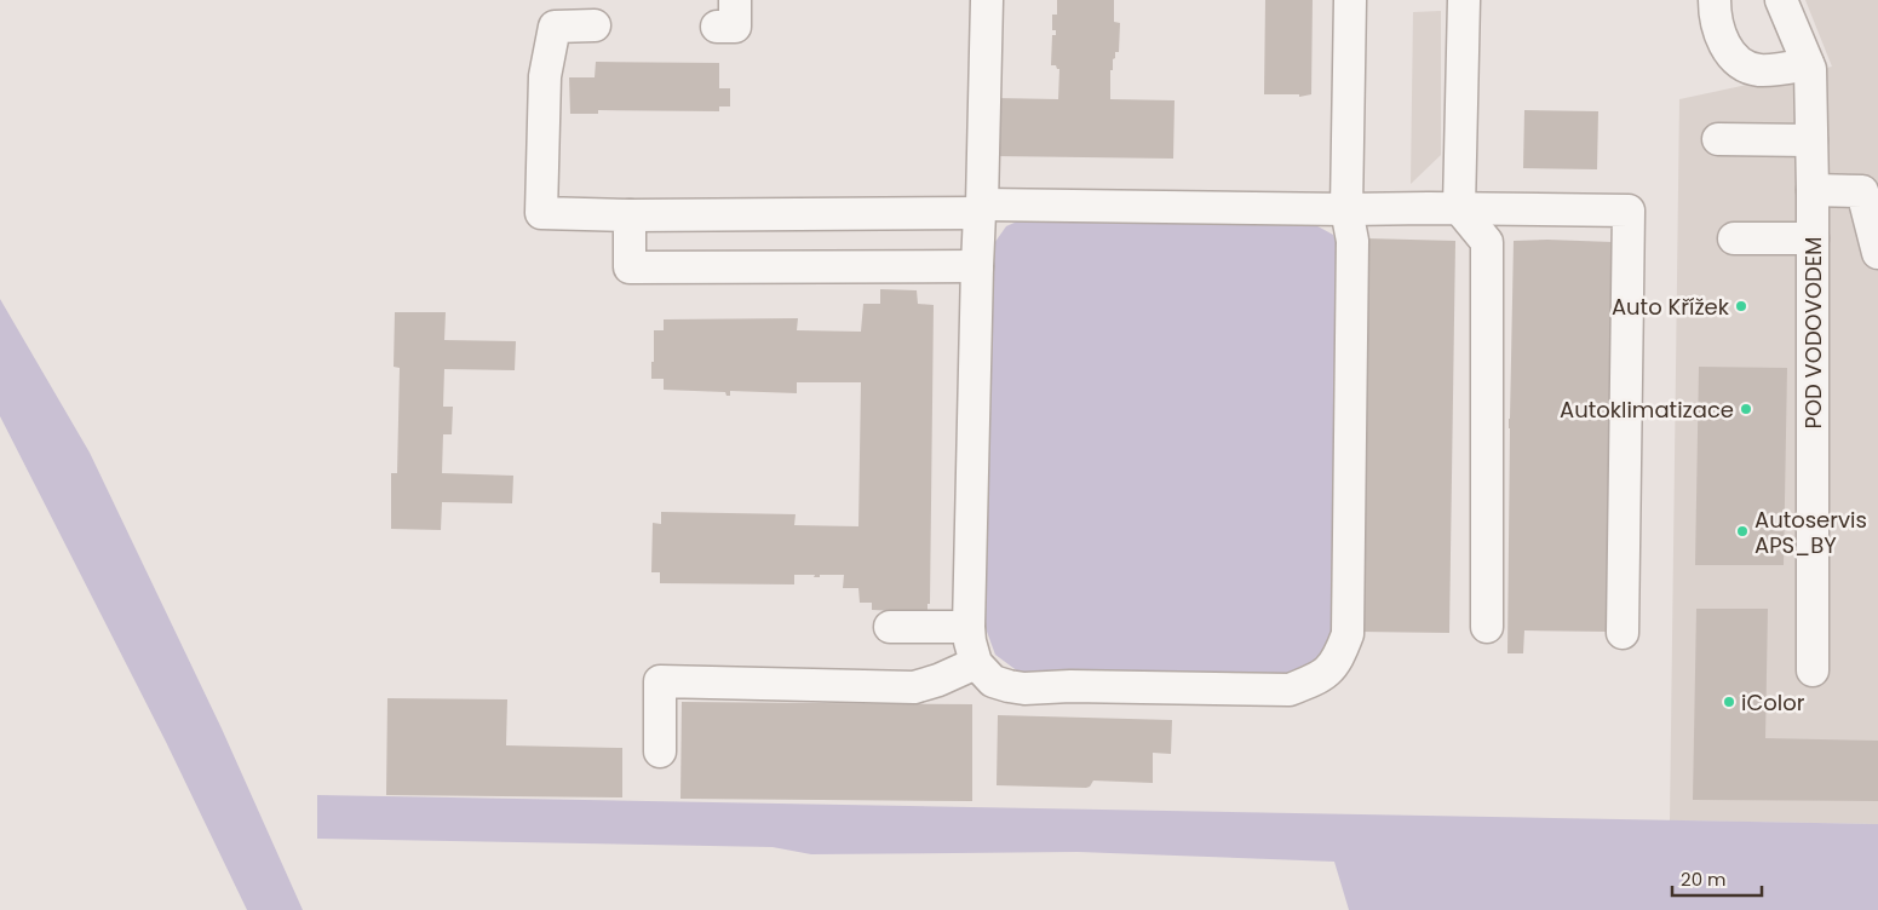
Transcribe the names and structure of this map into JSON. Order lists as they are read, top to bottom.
{
  "streets": {
    "street": ["POD VODOVODEM"]
  },
  "places": [
    "Auto Křížek",
    "Autoklimatizace",
    "Autoservis APS_BY",
    "iColor"
  ],
  "scale_bar": "20 m"
}
